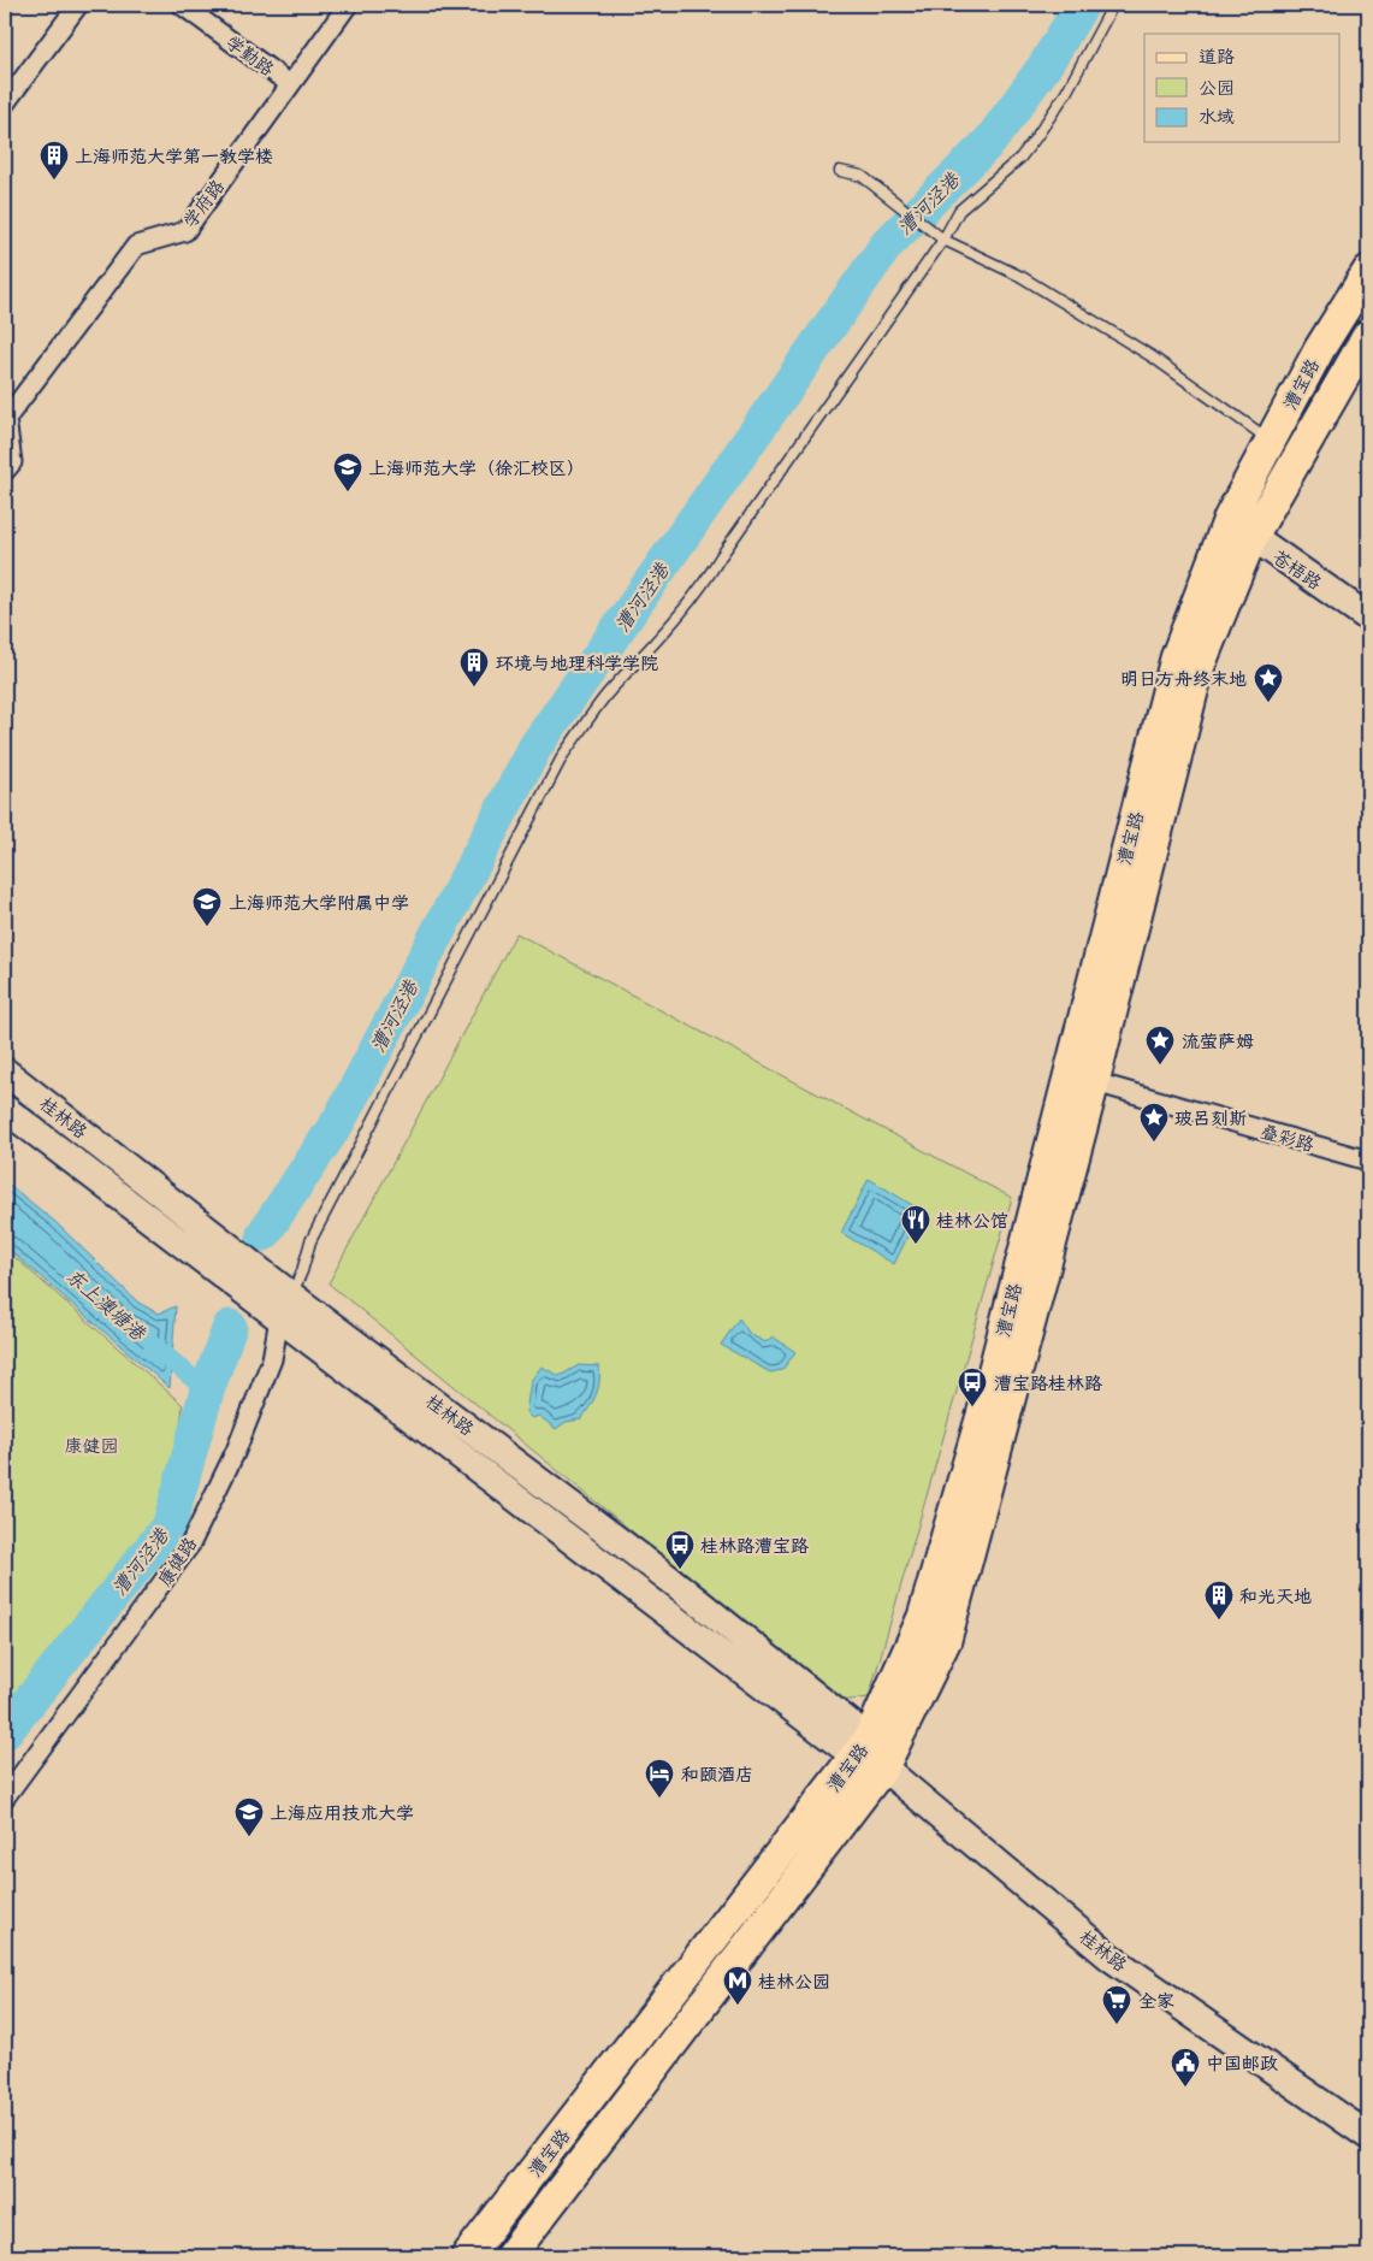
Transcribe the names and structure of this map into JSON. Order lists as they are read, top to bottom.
{
  "streets": {
    "main road": ["漕宝路", "苍梧路", "桂林路"],
    "street": [
      "学勤路",
      "学府路",
      "叠彩路",
      "康健路"
    ]
  },
  "crossings": [
    ["学勤路", "学府路"],
    ["漕宝路", "苍梧路"],
    ["漕宝路", "桂林路"],
    ["漕宝路", "叠彩路"],
    ["桂林路", "康健路"]
  ],
  "water": ["漕河泾港", "东上澳塘港"],
  "parks": ["康健园"],
  "places": {
    "building": ["上海师范大学第一教学楼", "环境与地理科学学院", "和光天地"],
    "school or university": ["上海师范大学（徐汇校区）", "上海师范大学附属中学", "上海应用技术大学"],
    "place": ["明日方舟终末地", "流萤萨姆", "玻吕刻斯"],
    "restaurant": ["桂林公馆"],
    "bus stop": ["漕宝路桂林路", "桂林路漕宝路"],
    "hotel": ["和颐酒店"],
    "metro station": ["桂林公园"],
    "supermarket": ["全家"],
    "public building": ["中国邮政"]
  },
  "legend": ["道路", "公园", "水域"]
}
